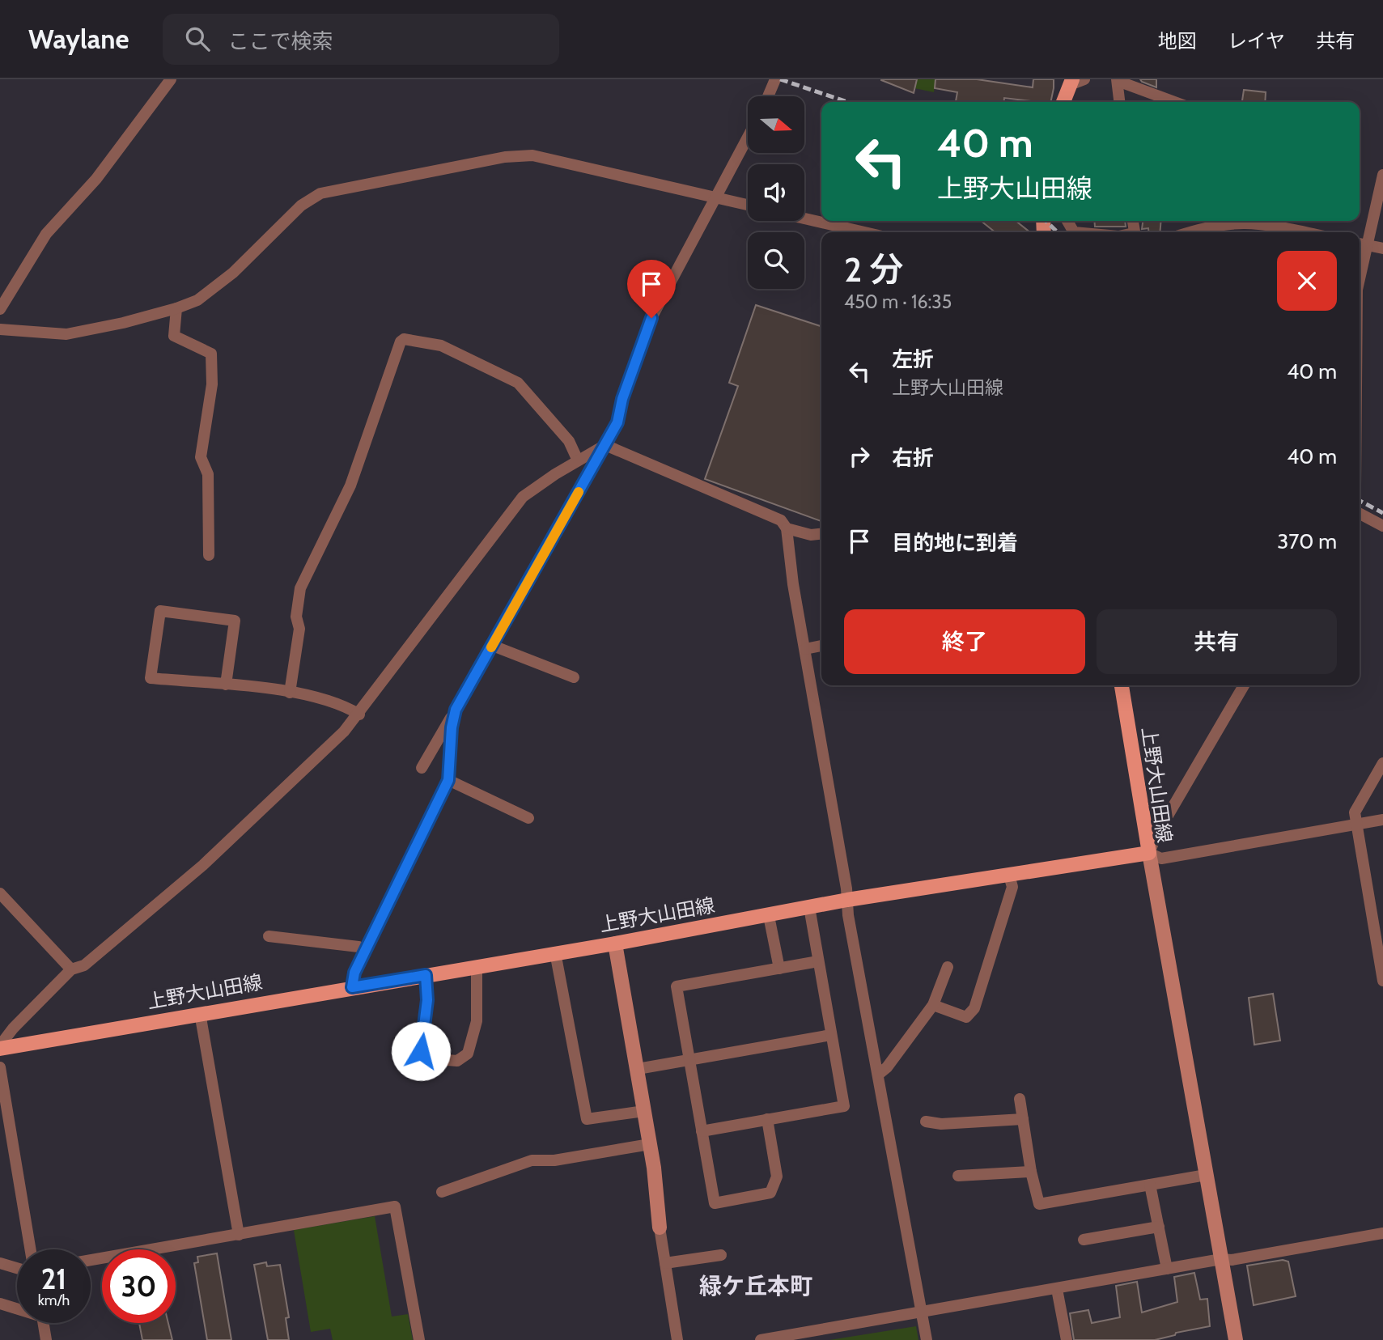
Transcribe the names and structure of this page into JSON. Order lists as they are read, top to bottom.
{
  "streets": {
    "main road": ["上野大山田線"]
  },
  "districts": ["緑ケ丘本町"],
  "north": "right",
  "page": {
    "header": "Waylane",
    "search": "ここで検索",
    "nav": ["地図", "レイヤ", "共有"],
    "turn": ["40 m", "上野大山田線"],
    "heading": ["2 分", "450 m · 16:35"],
    "list": [
      {
        "name": "左折",
        "note": "上野大山田線",
        "value": "40 m"
      },
      {
        "name": "右折",
        "value": "40 m"
      },
      {
        "name": "目的地に到着",
        "value": "370 m"
      }
    ],
    "buttons": ["終了", "共有"],
    "speed": "21 km/h",
    "limit": "30"
  }
}
